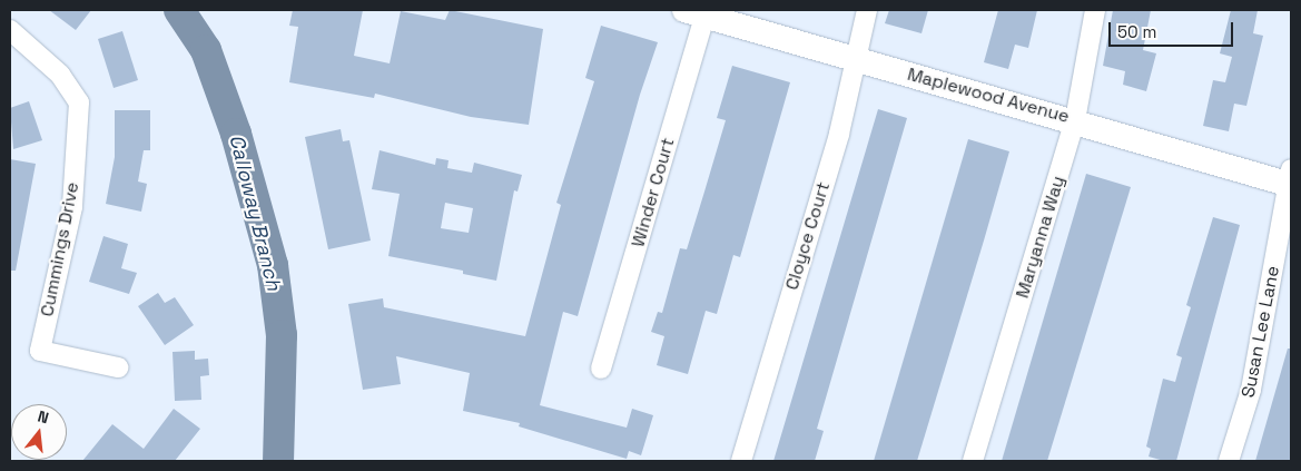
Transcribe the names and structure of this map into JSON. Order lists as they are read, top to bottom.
{
  "streets": {
    "street": [
      "Maplewood Avenue",
      "Winder Court",
      "Cloyce Court",
      "Maryanna Way",
      "Cummings Drive",
      "Susan Lee Lane"
    ]
  },
  "crossings": [
    ["Maplewood Avenue", "Winder Court"],
    ["Maplewood Avenue", "Cloyce Court"],
    ["Maplewood Avenue", "Maryanna Way"],
    ["Maplewood Avenue", "Susan Lee Lane"]
  ],
  "water": ["Calloway Branch"],
  "scale_bar": "50 m",
  "north": "top"
}
